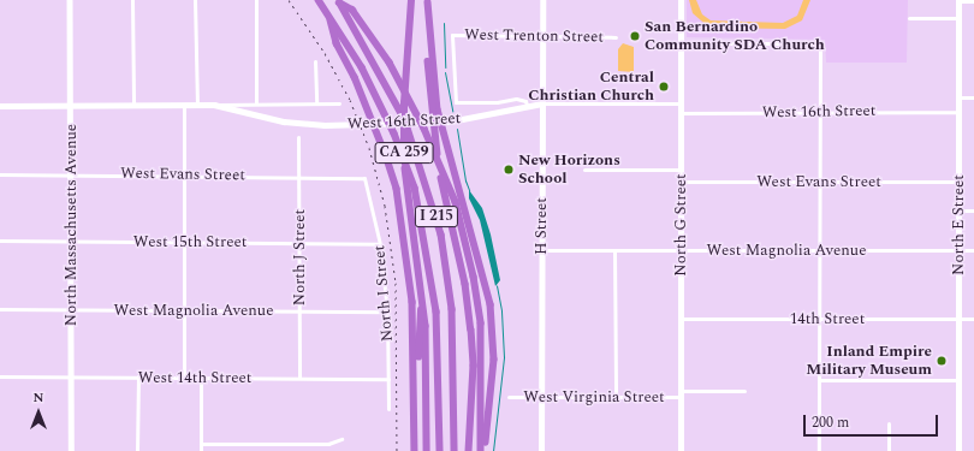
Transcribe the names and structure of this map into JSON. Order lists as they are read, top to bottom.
{
  "streets": {
    "highway": ["CA 259", "I 215"],
    "street": [
      "West Trenton Street",
      "West 16th Street",
      "West Evans Street",
      "North Massachusetts Avenue",
      "North G Street",
      "North E Street",
      "H Street",
      "West 15th Street",
      "West Magnolia Avenue",
      "North J Street",
      "North I Street",
      "14th Street",
      "West 14th Street",
      "West Virginia Street"
    ]
  },
  "crossings": [
    ["West Trenton Street", "West 16th Street"],
    ["West Trenton Street", "H Street"],
    ["West 16th Street", "North Massachusetts Avenue"],
    ["West 16th Street", "North G Street"],
    ["West 16th Street", "North E Street"],
    ["West 16th Street", "H Street"],
    ["West Evans Street", "North Massachusetts Avenue"],
    ["West Evans Street", "North G Street"],
    ["West Evans Street", "North E Street"],
    ["West Evans Street", "North J Street"],
    ["West Evans Street", "North I Street"],
    ["North Massachusetts Avenue", "West 15th Street"],
    ["North Massachusetts Avenue", "West Magnolia Avenue"],
    ["North Massachusetts Avenue", "West 14th Street"],
    ["North G Street", "West Magnolia Avenue"],
    ["North G Street", "14th Street"],
    ["North G Street", "West Virginia Street"],
    ["North E Street", "West Magnolia Avenue"],
    ["North E Street", "14th Street"],
    ["H Street", "West Magnolia Avenue"],
    ["H Street", "West Virginia Street"],
    ["West 15th Street", "North J Street"],
    ["West 15th Street", "North I Street"],
    ["West Magnolia Avenue", "North J Street"],
    ["West Magnolia Avenue", "North I Street"],
    ["North J Street", "West 14th Street"],
    ["North I Street", "West 14th Street"]
  ],
  "places": [
    "San Bernardino Community SDA Church",
    "Central Christian Church",
    "New Horizons School",
    "Inland Empire Military Museum"
  ],
  "scale_bar": "200 m",
  "north": "top"
}
